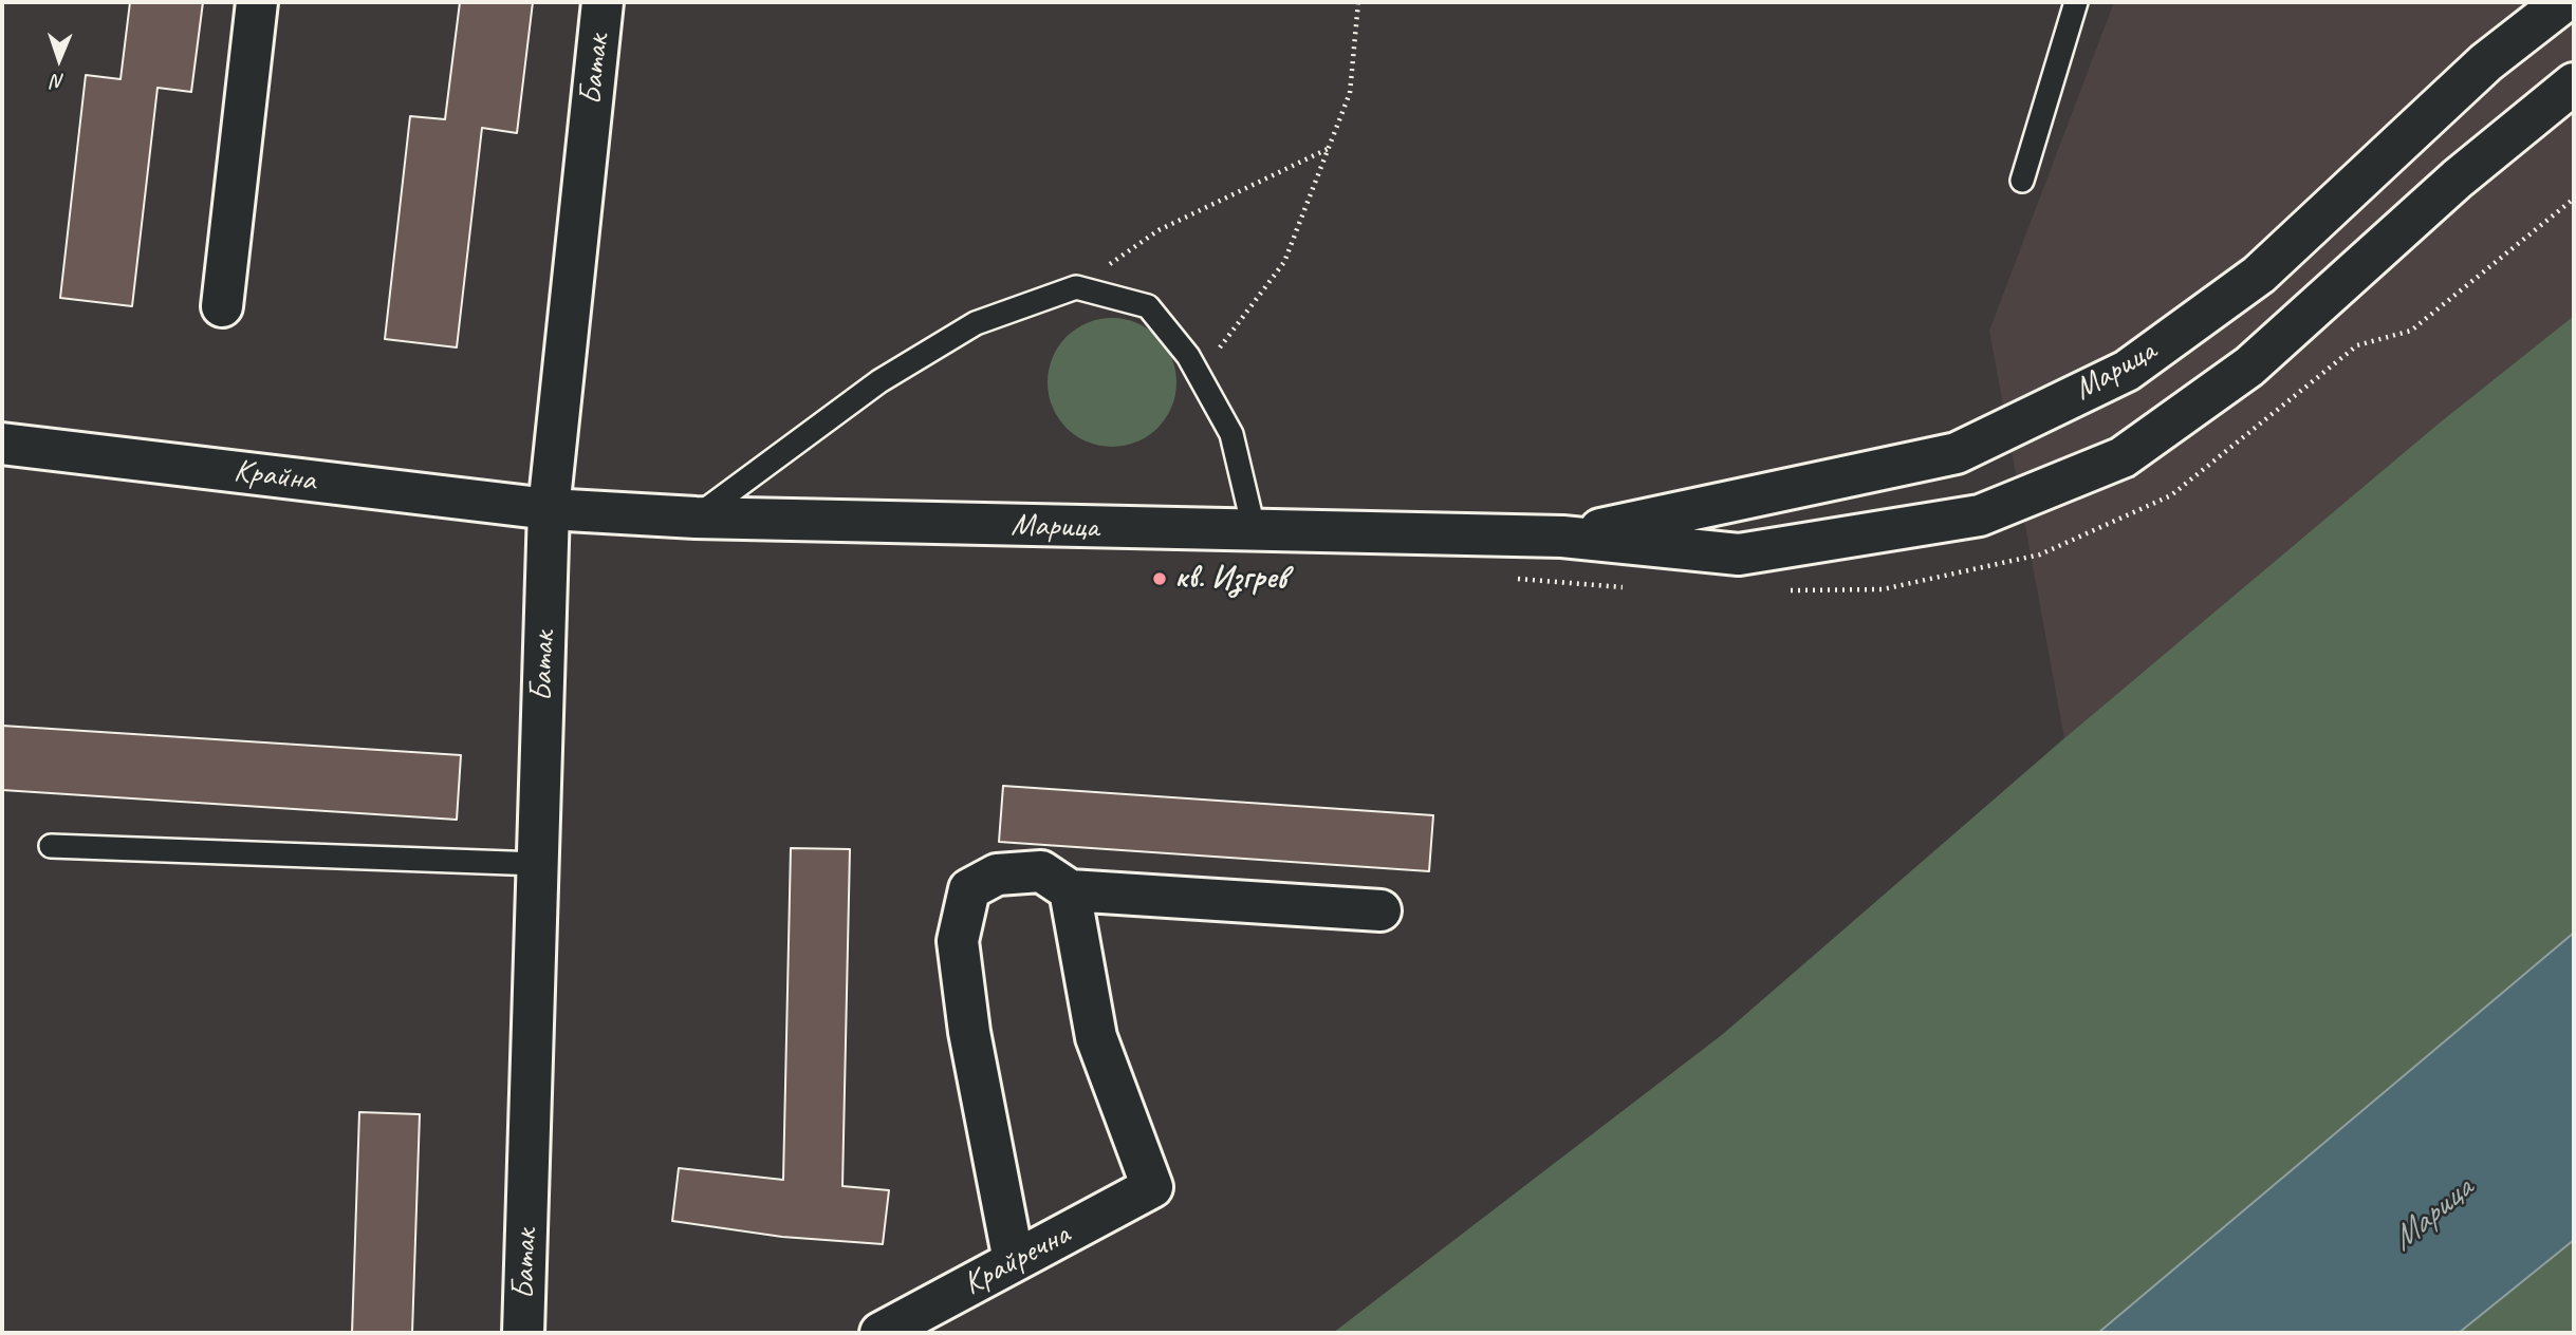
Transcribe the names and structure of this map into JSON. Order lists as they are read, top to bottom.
{
  "streets": {
    "street": [
      "Батак",
      "Марица",
      "Крайна",
      "Крайречна"
    ]
  },
  "crossings": [
    ["Батак", "Марица"],
    ["Батак", "Крайна"],
    ["Марица", "Крайна"]
  ],
  "water": ["Марица"],
  "places": ["кв. Изгрев"],
  "north": "bottom"
}
